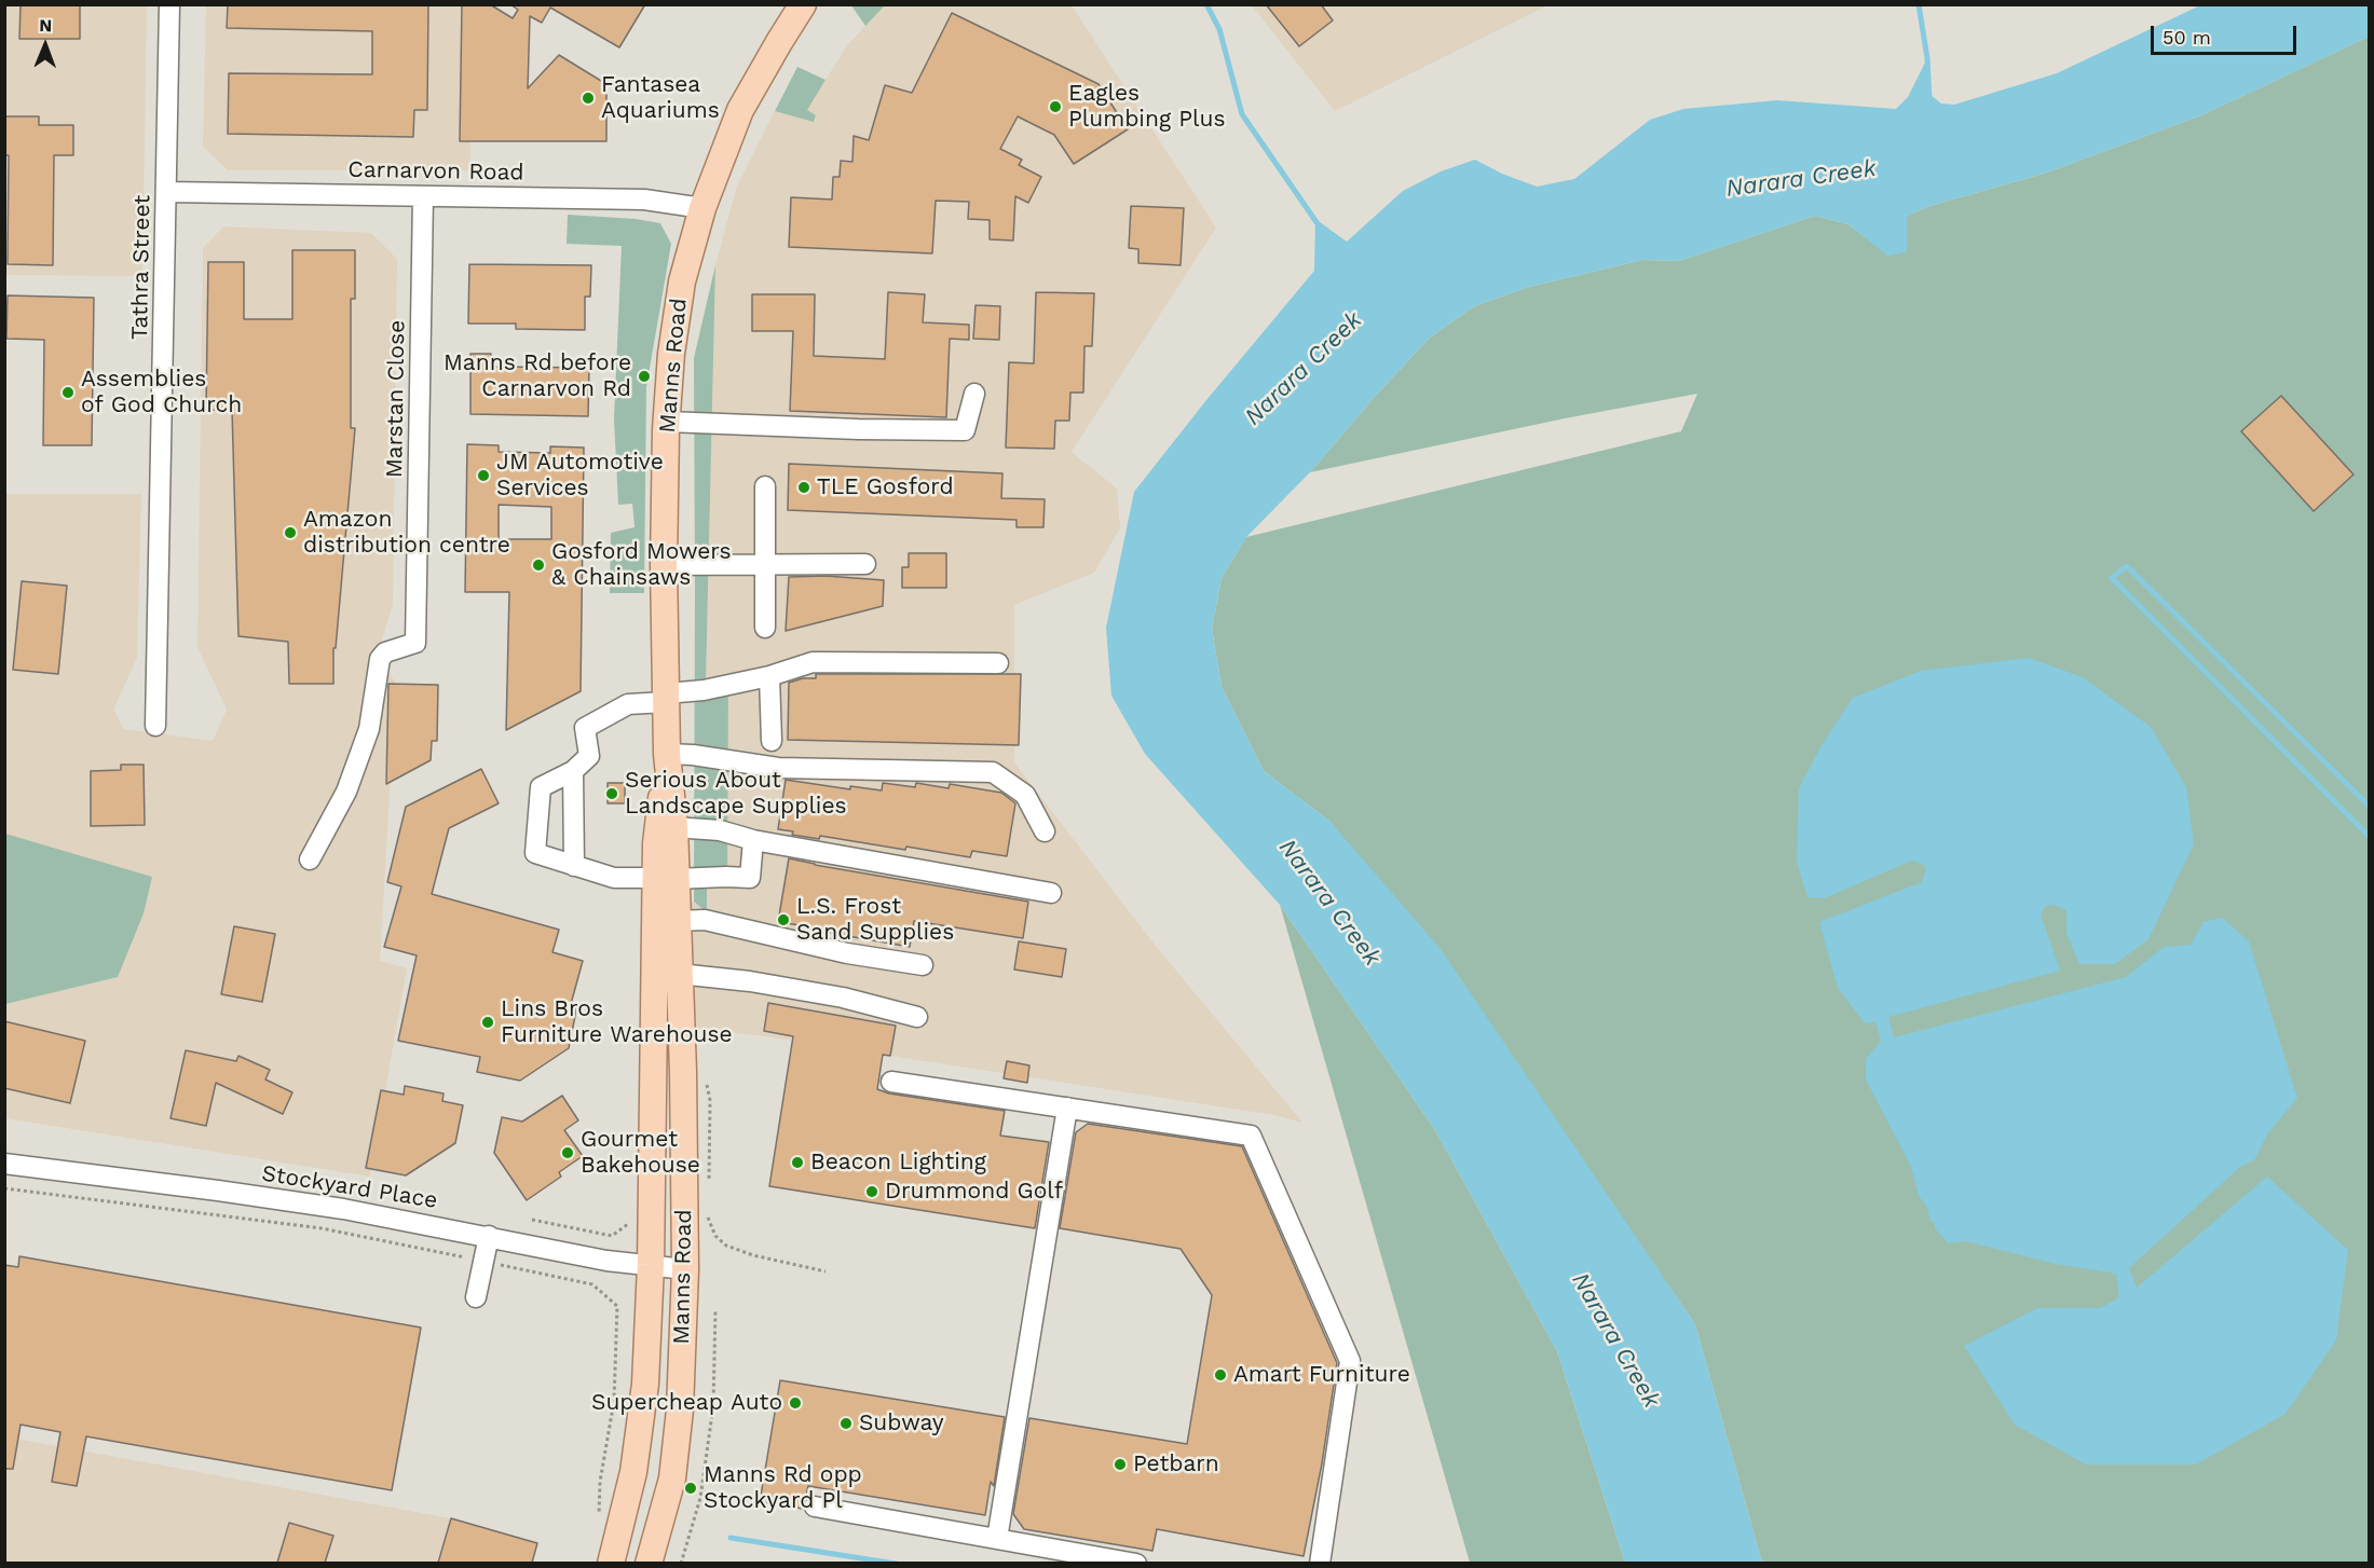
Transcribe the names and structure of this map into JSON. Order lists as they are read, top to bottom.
{
  "streets": {
    "main road": ["Manns Road"],
    "street": [
      "Carnarvon Road",
      "Tathra Street",
      "Marstan Close",
      "Stockyard Place"
    ]
  },
  "crossings": [
    ["Carnarvon Road", "Tathra Street"],
    ["Carnarvon Road", "Manns Road"],
    ["Carnarvon Road", "Marstan Close"],
    ["Manns Road", "Stockyard Place"]
  ],
  "water": ["Narara Creek"],
  "places": [
    "Fantasea Aquariums",
    "Eagles Plumbing Plus",
    "Manns Rd before Carnarvon Rd",
    "Assemblies of God Church",
    "JM Automotive Services",
    "TLE Gosford",
    "Amazon distribution centre",
    "Gosford Mowers & Chainsaws",
    "Serious About Landscape Supplies",
    "L.S. Frost Sand Supplies",
    "Lins Bros Furniture Warehouse",
    "Gourmet Bakehouse",
    "Beacon Lighting",
    "Drummond Golf",
    "Amart Furniture",
    "Supercheap Auto",
    "Subway",
    "Petbarn",
    "Manns Rd opp Stockyard Pl"
  ],
  "scale_bar": "50 m",
  "north": "top"
}
